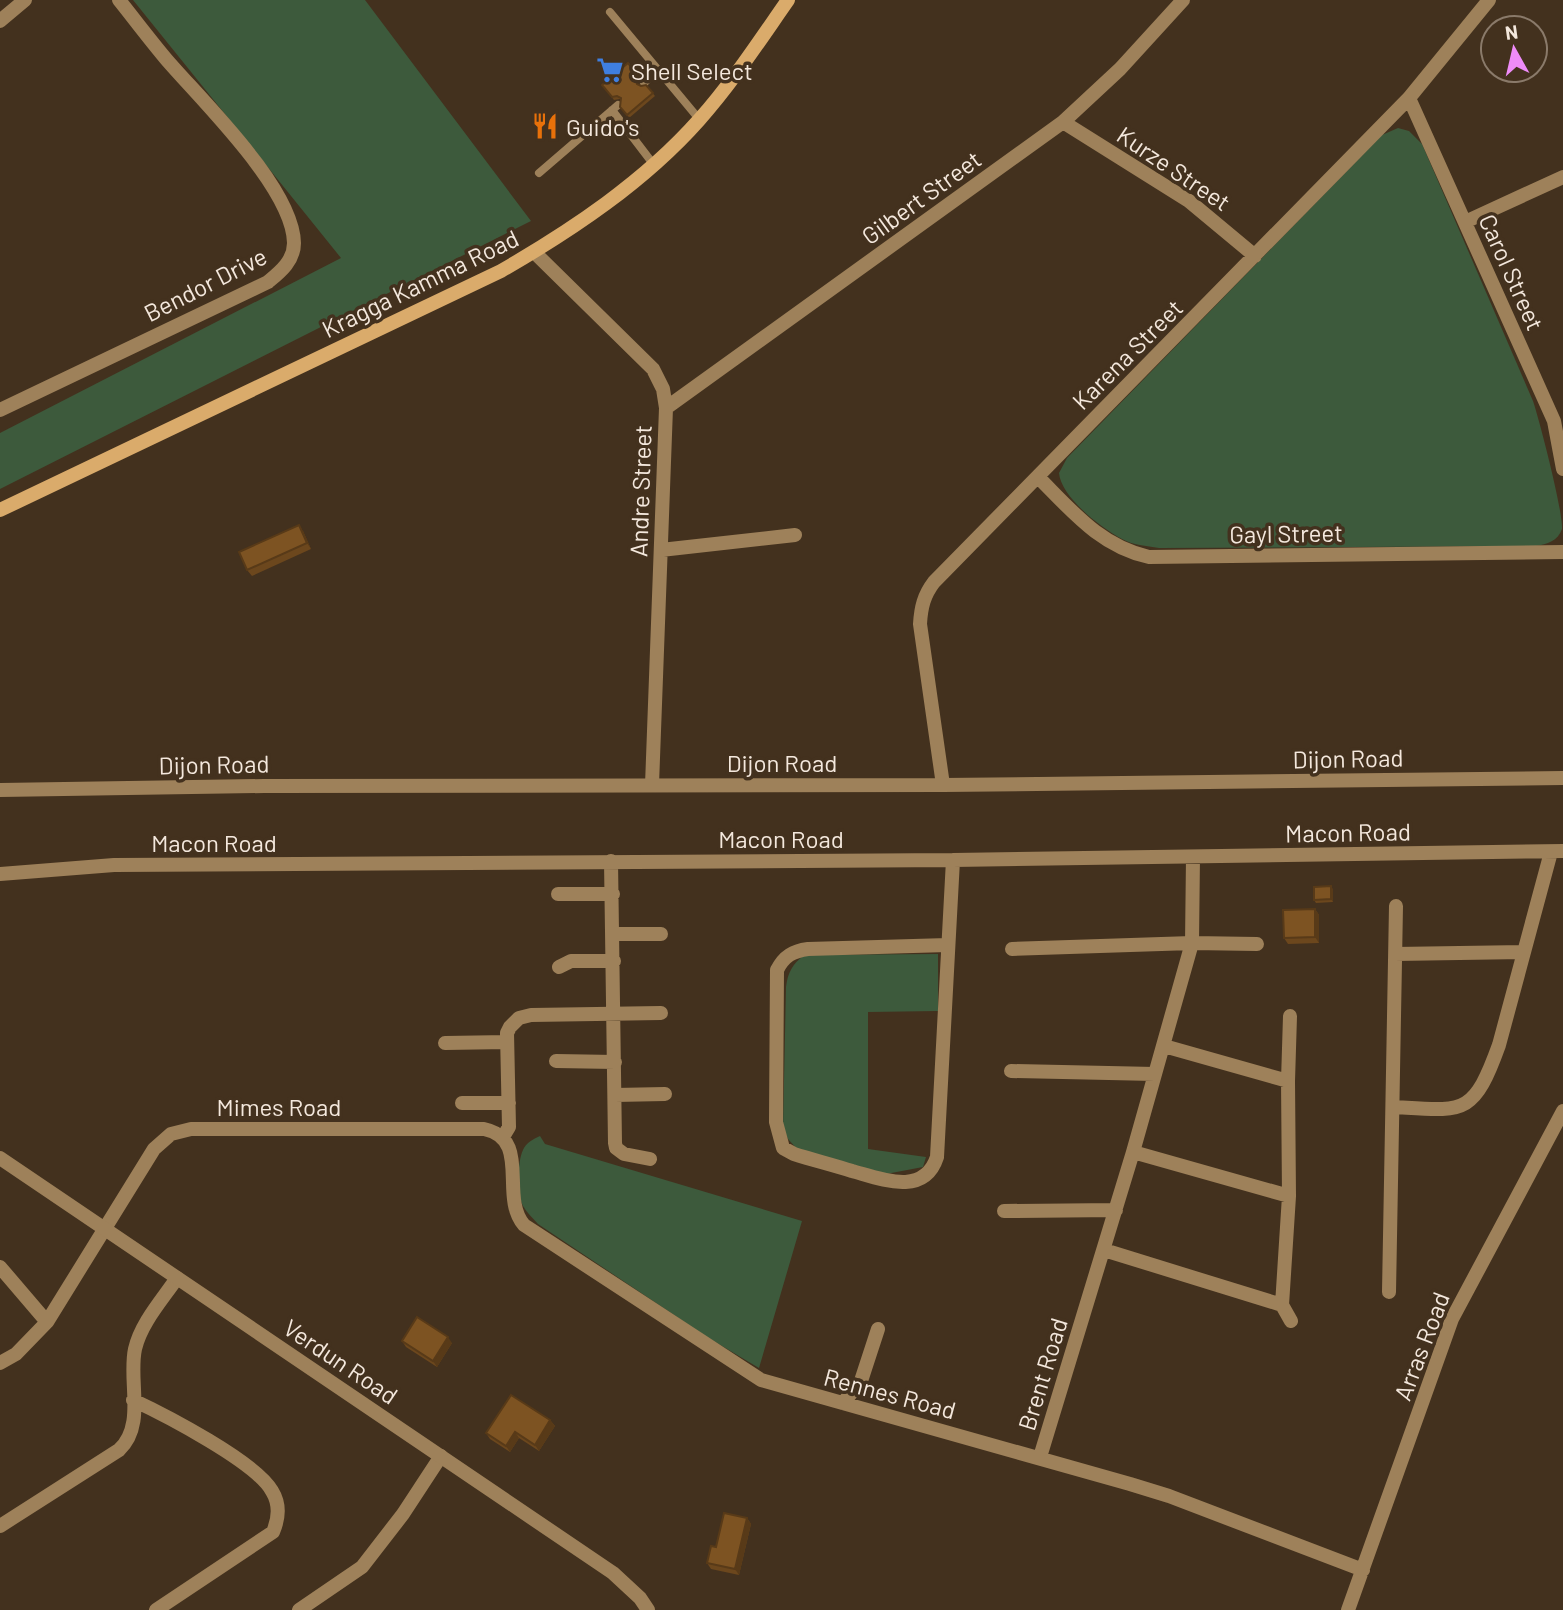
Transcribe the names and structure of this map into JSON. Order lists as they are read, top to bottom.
{
  "streets": {
    "main road": ["Kragga Kamma Road"],
    "street": [
      "Kurze Street",
      "Gilbert Street",
      "Carol Street",
      "Bendor Drive",
      "Karena Street",
      "Andre Street",
      "Gayl Street",
      "Dijon Road",
      "Macon Road",
      "Mimes Road",
      "Arras Road",
      "Verdun Road",
      "Brent Road",
      "Rennes Road"
    ]
  },
  "crossings": [
    ["Kurze Street", "Gilbert Street"],
    ["Kurze Street", "Karena Street"],
    ["Gilbert Street", "Andre Street"],
    ["Carol Street", "Karena Street"],
    ["Kragga Kamma Road", "Andre Street"],
    ["Karena Street", "Gayl Street"],
    ["Karena Street", "Dijon Road"],
    ["Andre Street", "Dijon Road"],
    ["Macon Road", "Brent Road"],
    ["Mimes Road", "Verdun Road"],
    ["Mimes Road", "Rennes Road"],
    ["Arras Road", "Rennes Road"],
    ["Brent Road", "Rennes Road"]
  ],
  "places": {
    "supermarket": ["Shell Select"],
    "restaurant": ["Guido's"]
  },
  "north": "top"
}
